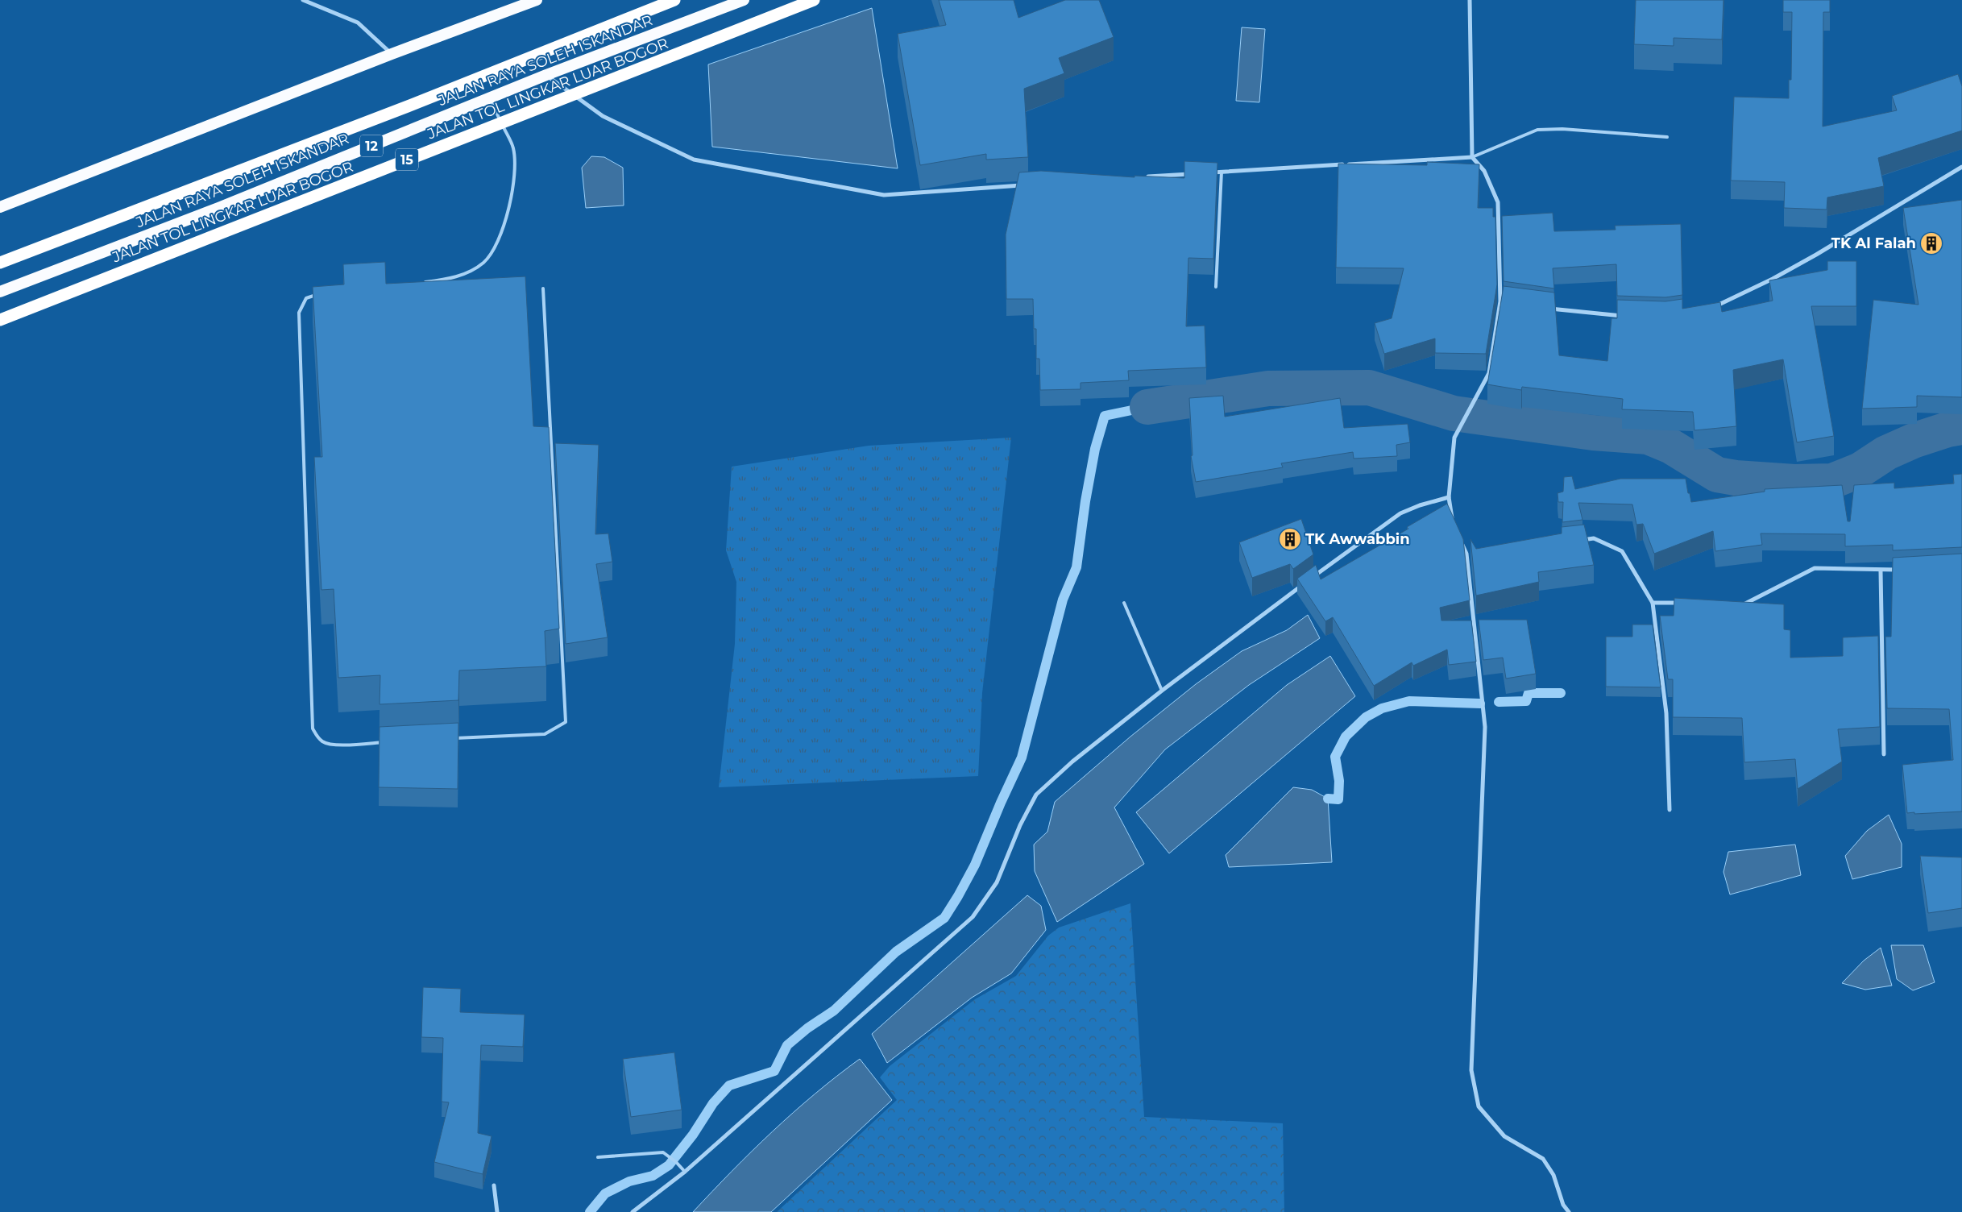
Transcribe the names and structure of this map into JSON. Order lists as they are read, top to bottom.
{
  "streets": {
    "highway": [
      "JALAN RAYA SOLEH ISKANDAR",
      "JALAN TOL LINGKAR LUAR BOGOR",
      "12",
      "15"
    ]
  },
  "places": {
    "building": ["TK Al Falah", "TK Awwabbin"]
  }
}
